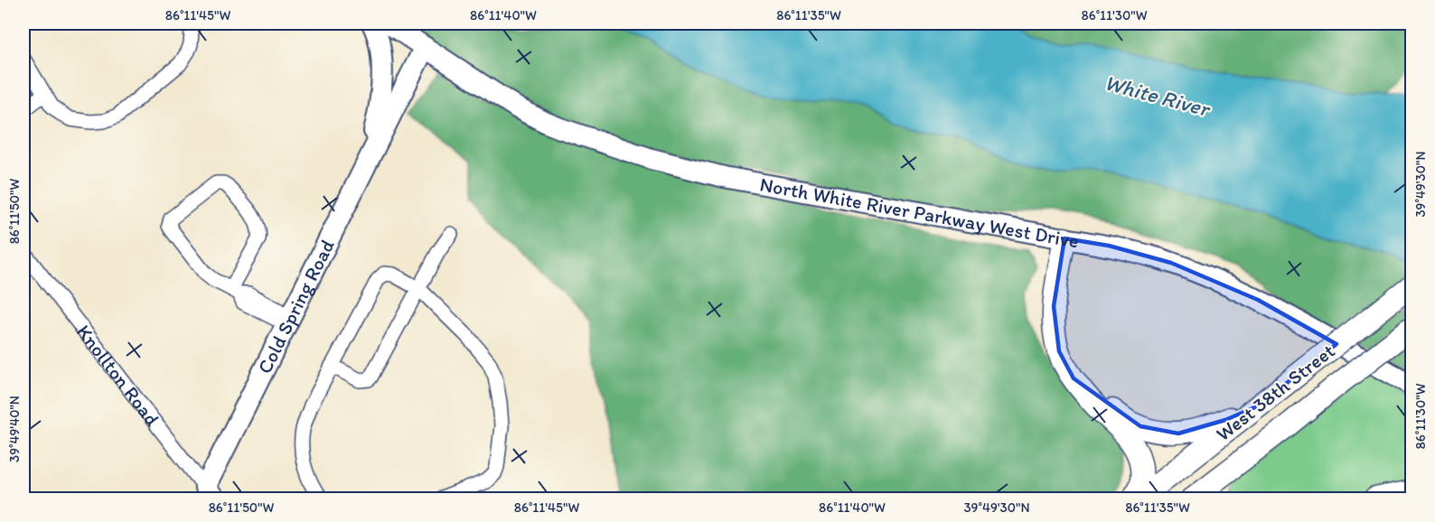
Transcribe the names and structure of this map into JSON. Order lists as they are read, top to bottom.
{
  "streets": {
    "main road": ["West 38th Street"],
    "street": ["North White River Parkway West Drive", "Cold Spring Road", "Knollton Road"]
  },
  "crossings": [
    ["North White River Parkway West Drive", "Cold Spring Road"],
    ["Cold Spring Road", "Knollton Road"]
  ],
  "water": ["White River"],
  "coordinates": [
    "86°11'45\"W",
    "86°11'40\"W",
    "86°11'35\"W",
    "86°11'30\"W",
    "39°49'30\"N",
    "86°11'50\"W",
    "39°49'40\"N"
  ]
}
